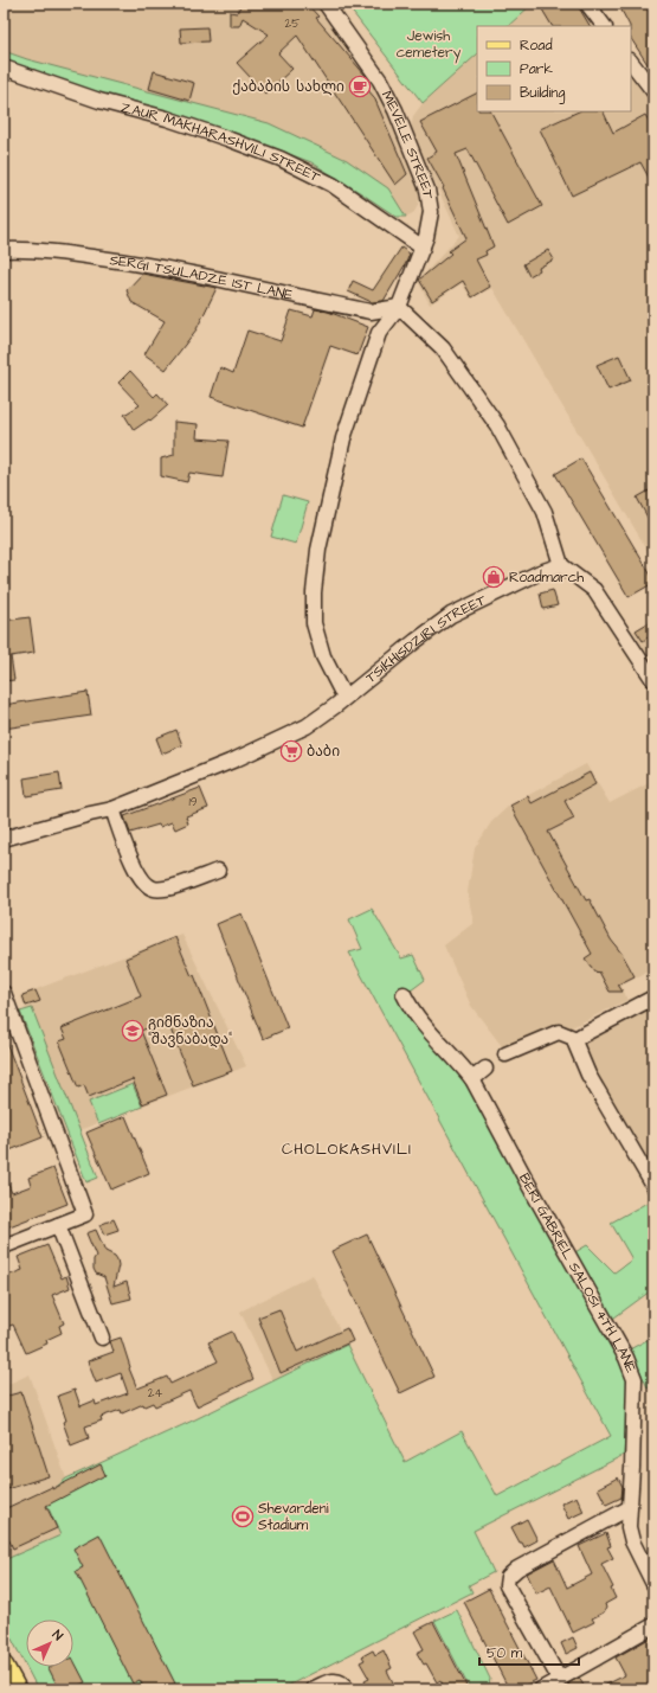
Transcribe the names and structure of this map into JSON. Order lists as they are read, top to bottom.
{
  "streets": {
    "street": [
      "ZAUR MAKHARASHVILI STREET",
      "MEVELE STREET",
      "SERGI TSULADZE 1ST LANE",
      "TSIKHISDZIRI STREET",
      "BERI GABRIEL SALOSI 4TH LANE"
    ]
  },
  "crossings": [
    ["ZAUR MAKHARASHVILI STREET", "MEVELE STREET"]
  ],
  "districts": ["CHOLOKASHVILI"],
  "parks": ["Jewish cemetery"],
  "places": {
    "cafe": ["ქაბაბის სახლი"],
    "shop": ["Roadmarch"],
    "supermarket": ["ბაბი"],
    "school or university": ["გიმნაზია \"შავნაბადა\""],
    "sports": ["Shevardeni Stadium"]
  },
  "house_numbers": ["25", "19", "24"],
  "legend": ["Road", "Park", "Building"],
  "scale_bar": "50 m",
  "north": "top right"
}
